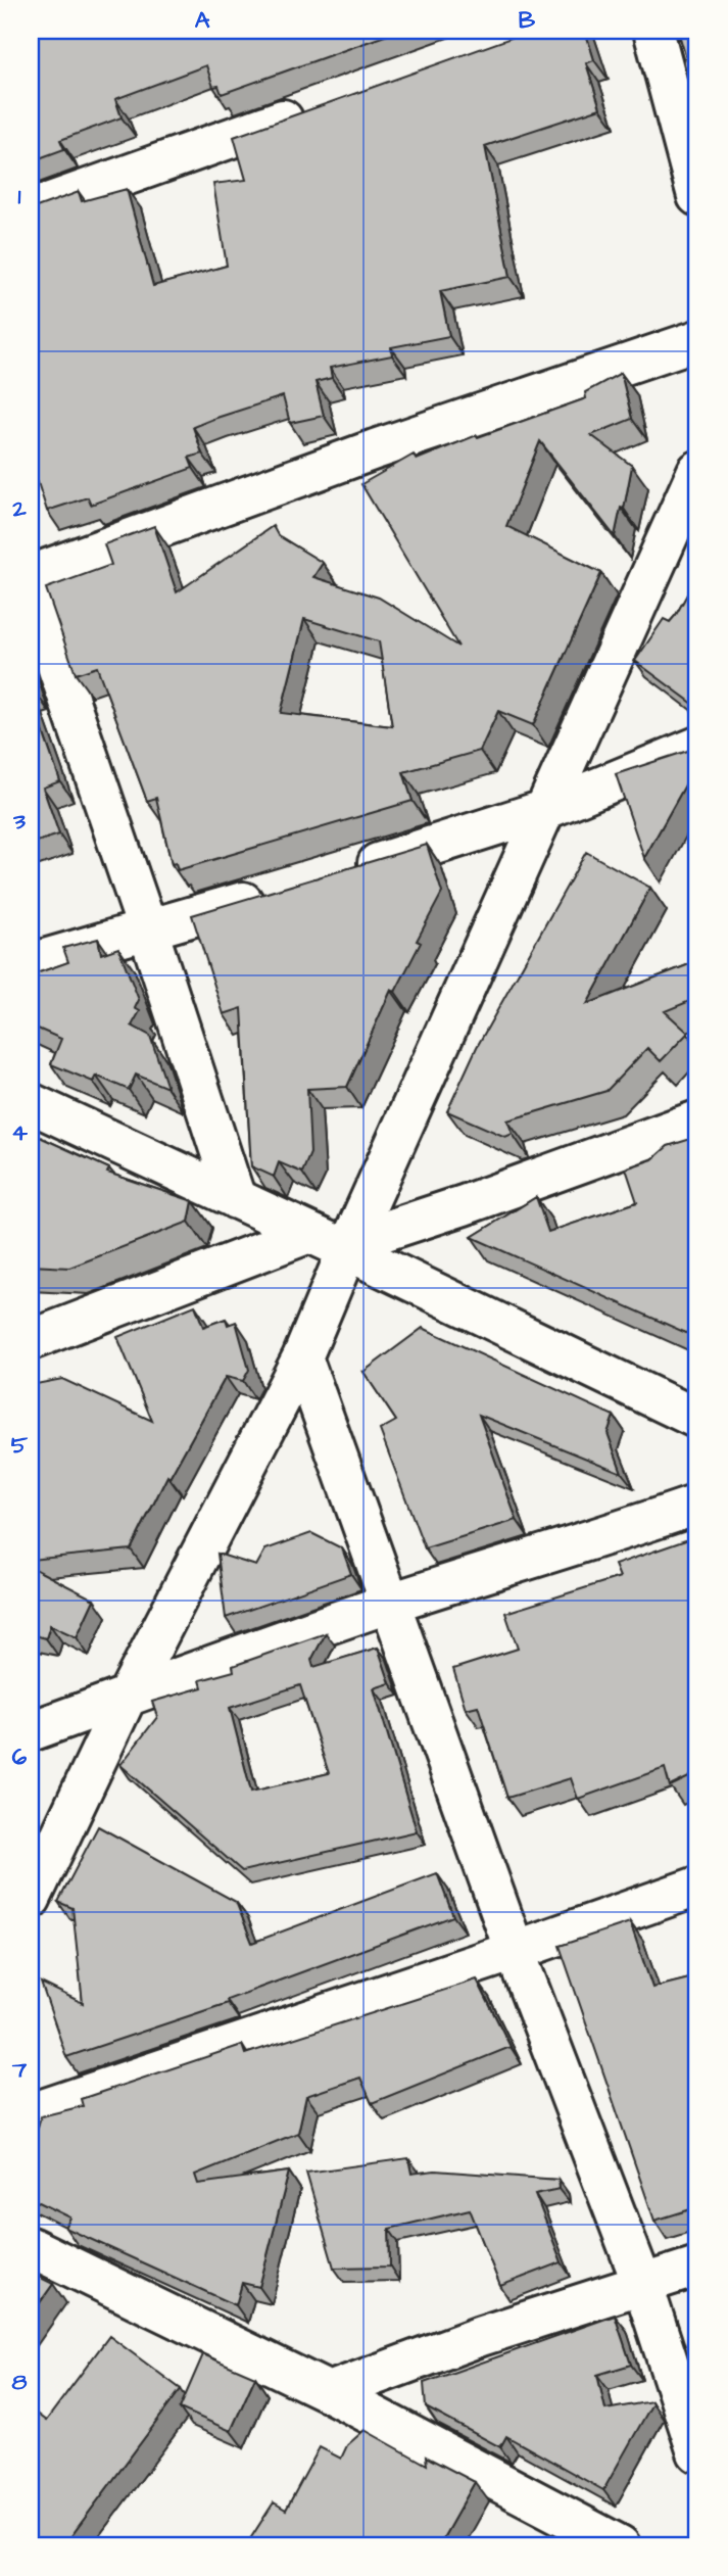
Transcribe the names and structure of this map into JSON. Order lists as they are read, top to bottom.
{
  "grid": {
    "columns": ["A", "B"],
    "rows": [
      "1",
      "2",
      "3",
      "4",
      "5",
      "6",
      "7",
      "8"
    ]
  }
}
